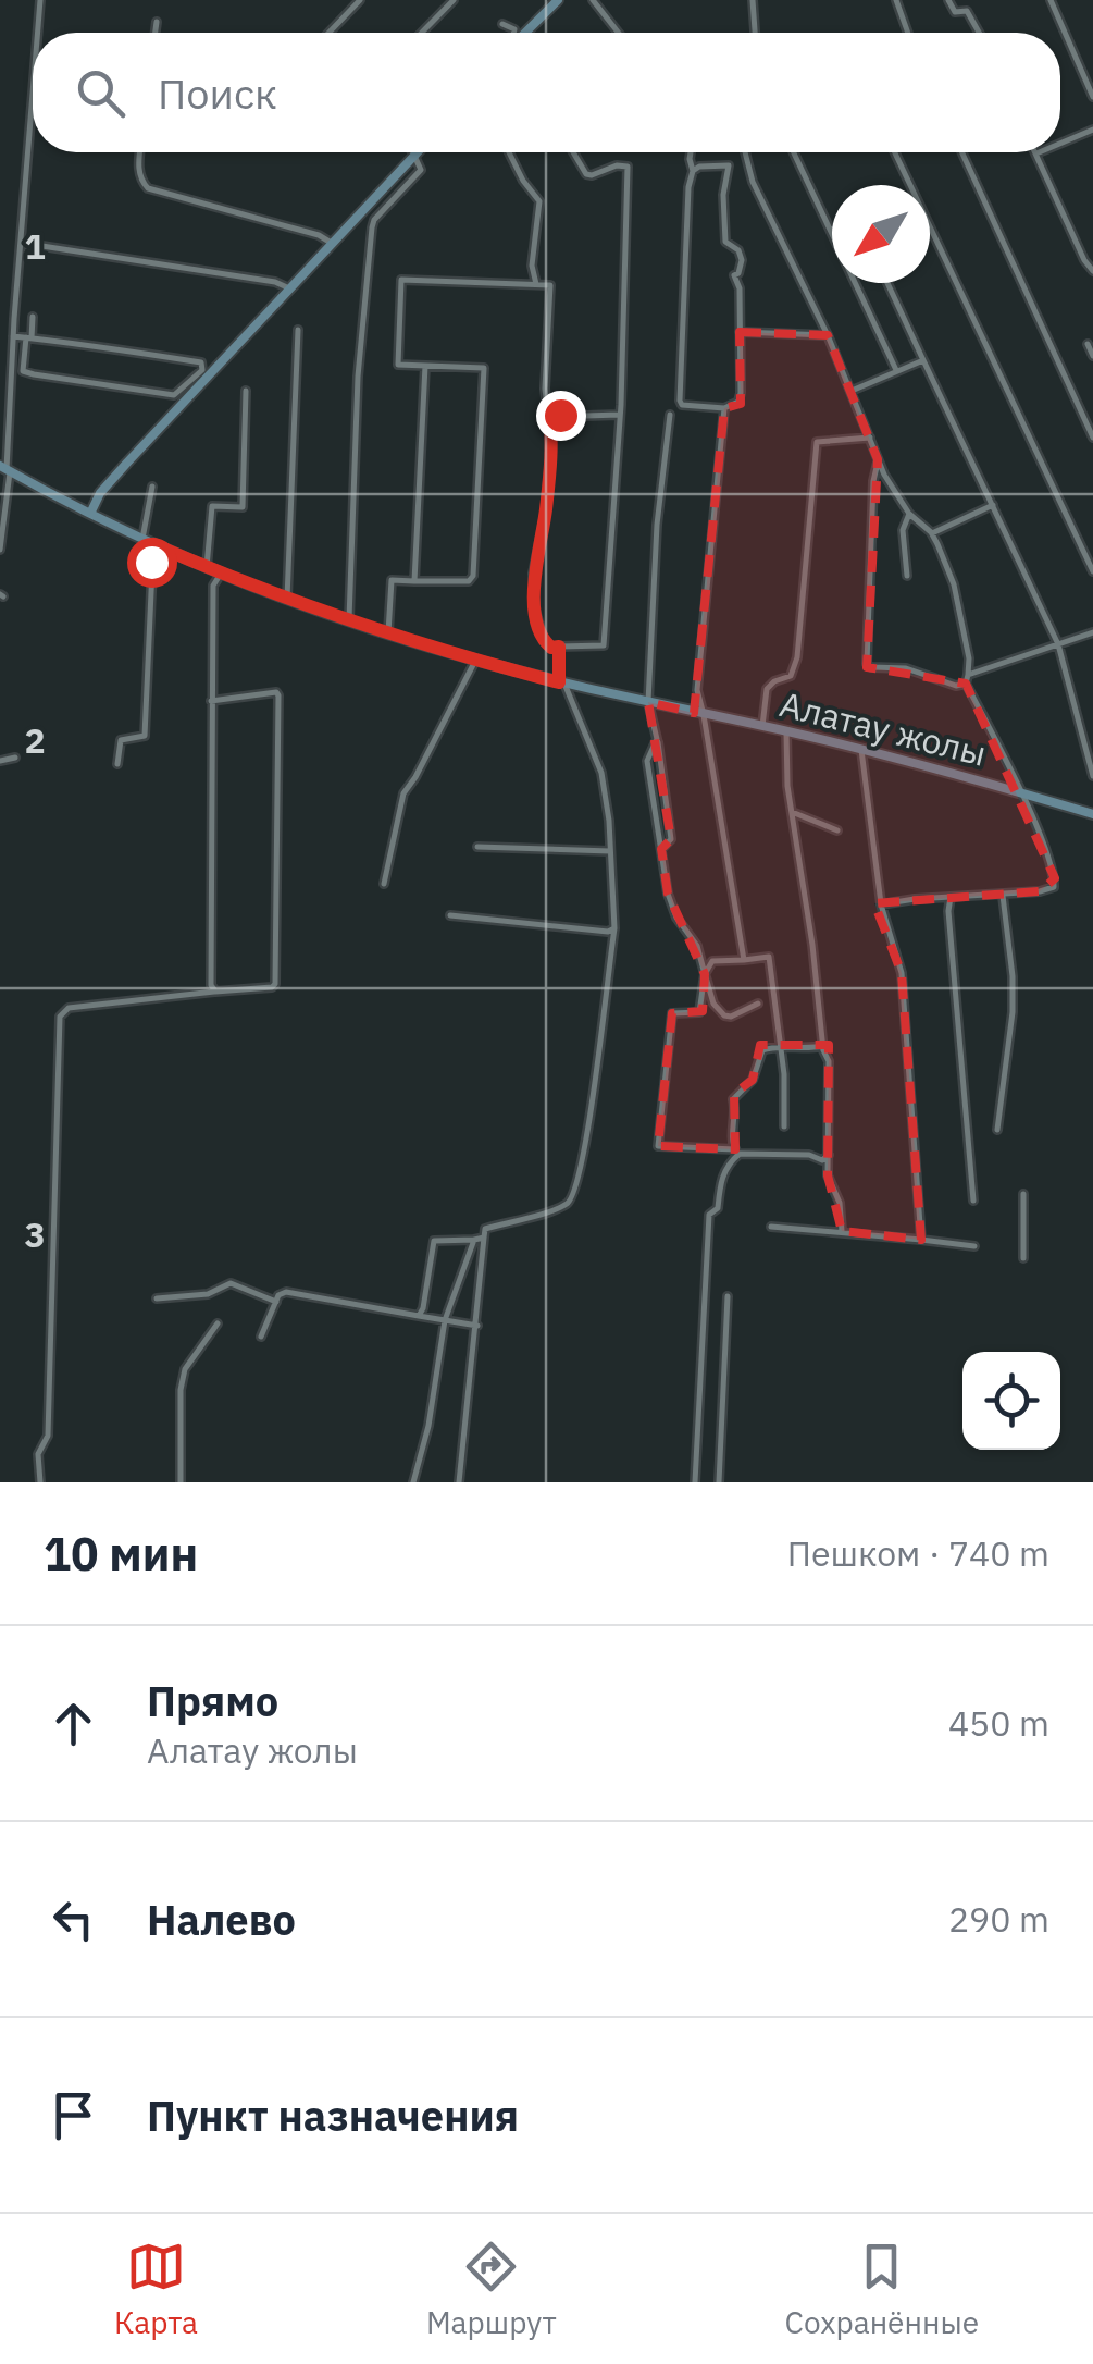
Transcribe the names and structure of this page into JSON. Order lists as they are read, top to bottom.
{
  "streets": {
    "main road": ["Алатау жолы"]
  },
  "north": "bottom left",
  "page": {
    "search": "Поиск",
    "heading": ["10 мин", "Пешком · 740 m"],
    "list": [
      ["Прямо", "Алатау жолы", "450 m"],
      ["Налево", "290 m"],
      "Пункт назначения"
    ],
    "nav": ["Карта", "Маршрут", "Сохранённые"]
  },
  "grid": {
    "rows": ["1", "2", "3"]
  }
}
